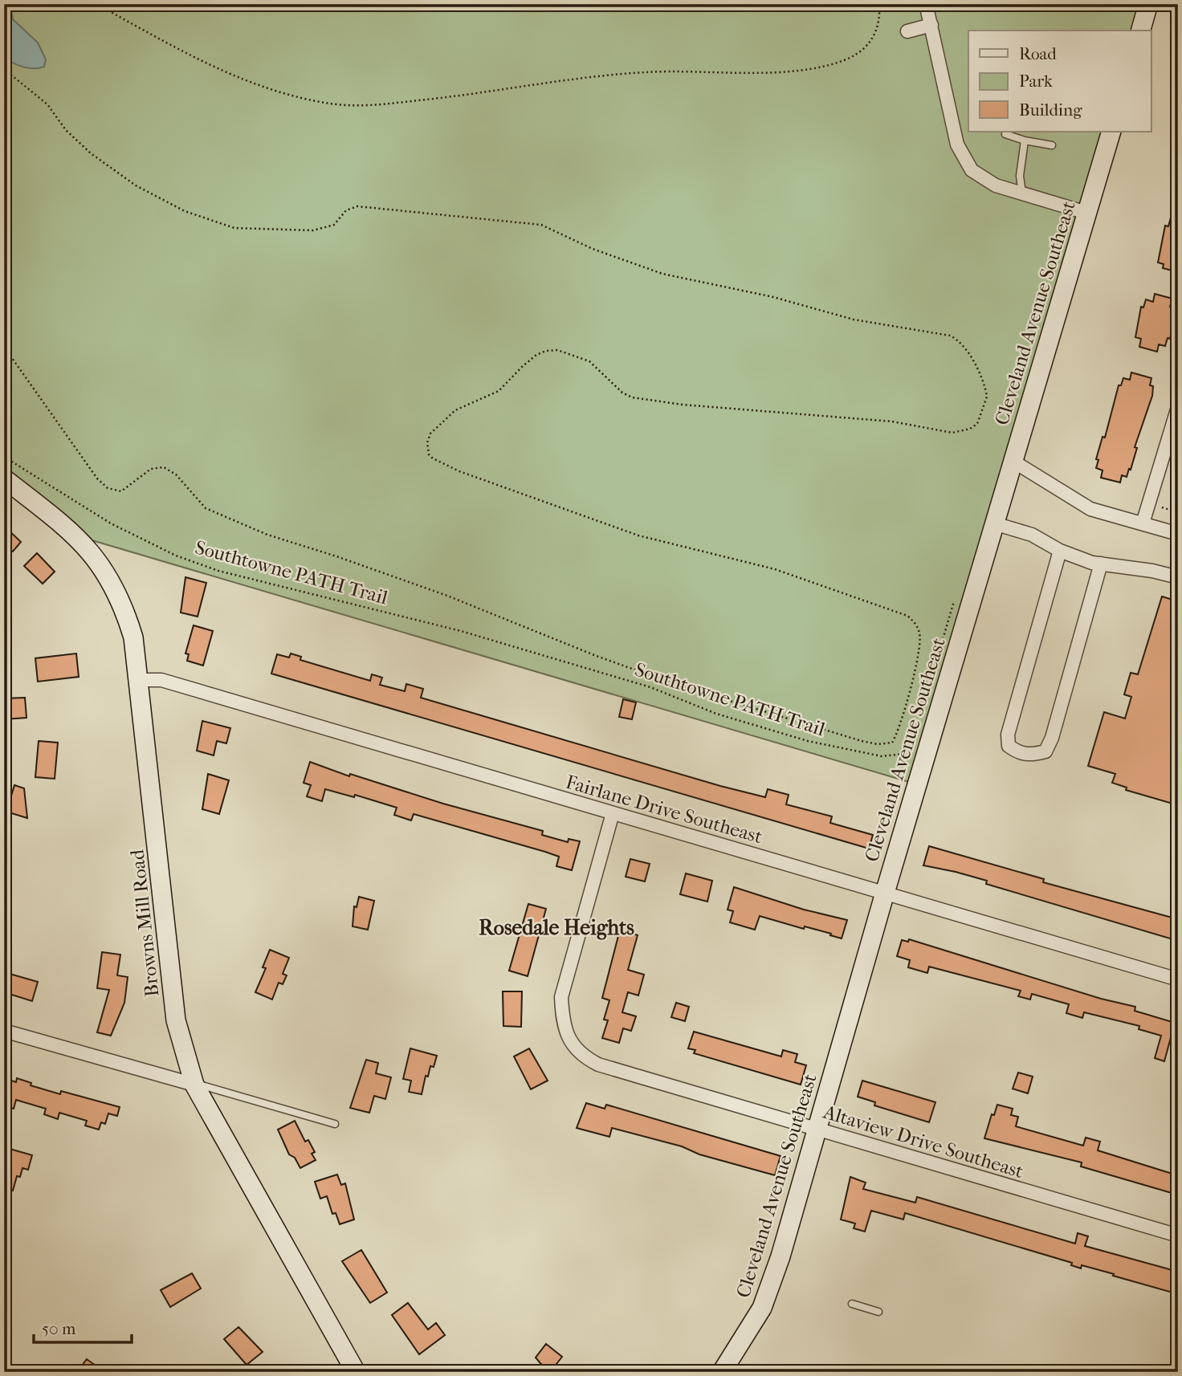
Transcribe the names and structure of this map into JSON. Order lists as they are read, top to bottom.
{
  "streets": {
    "main road": ["Cleveland Avenue Southeast", "Browns Mill Road"],
    "street": ["Fairlane Drive Southeast", "Altaview Drive Southeast"],
    "path": ["Southtowne PATH Trail"]
  },
  "crossings": [
    ["Cleveland Avenue Southeast", "Fairlane Drive Southeast"],
    ["Cleveland Avenue Southeast", "Altaview Drive Southeast"],
    ["Fairlane Drive Southeast", "Browns Mill Road"],
    ["Fairlane Drive Southeast", "Altaview Drive Southeast"]
  ],
  "districts": ["Rosedale Heights"],
  "legend": ["Road", "Park", "Building"],
  "scale_bar": "50 m"
}
